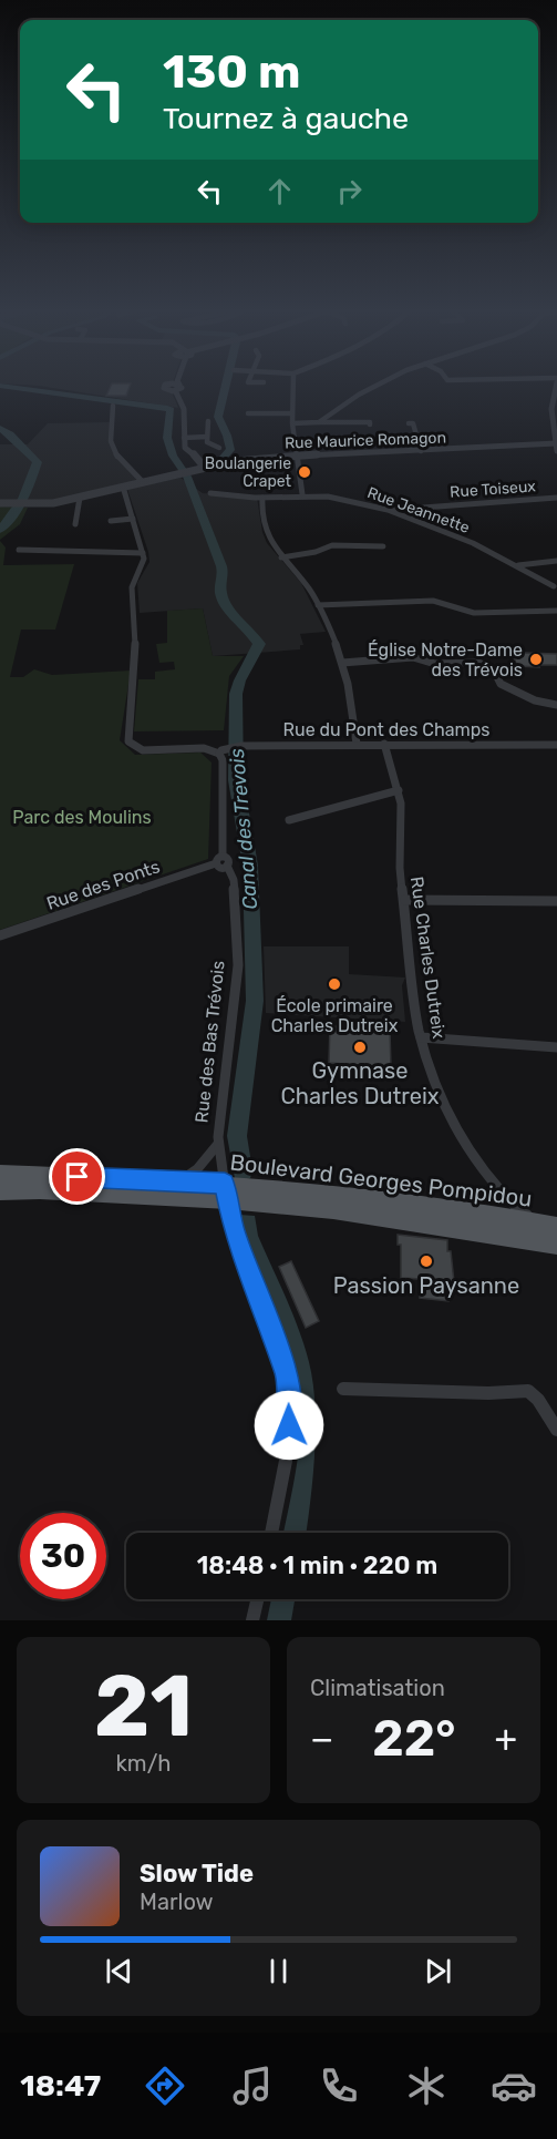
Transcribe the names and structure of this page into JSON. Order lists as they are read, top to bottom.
{
  "streets": {
    "main road": ["Boulevard Georges Pompidou"],
    "street": [
      "Rue Maurice Romagon",
      "Rue Toiseux",
      "Rue Jeannette",
      "Rue du Pont des Champs",
      "Rue des Ponts",
      "Rue Charles Dutreix",
      "Rue des Bas Trévois"
    ]
  },
  "crossings": [
    ["Rue Toiseux", "Rue Jeannette"],
    ["Rue du Pont des Champs", "Rue Charles Dutreix"],
    ["Rue du Pont des Champs", "Rue des Bas Trévois"],
    ["Rue des Ponts", "Rue des Bas Trévois"],
    ["Rue Charles Dutreix", "Boulevard Georges Pompidou"],
    ["Rue des Bas Trévois", "Boulevard Georges Pompidou"]
  ],
  "water": ["Canal des Trevois"],
  "parks": ["Parc des Moulins"],
  "places": [
    "Boulangerie Crapet",
    "Église Notre-Dame des Trévois",
    "École primaire Charles Dutreix",
    "Gymnase Charles Dutreix",
    "Passion Paysanne"
  ],
  "page": {
    "turn": ["130 m", "Tournez à gauche"],
    "limit": "30",
    "trip": "18:48 · 1 min · 220 m",
    "tile": [
      ["21", "km/h"],
      "Climatisation"
    ],
    "heat": ["−", "22°", "+"],
    "song": ["Slow Tide", "Marlow"],
    "tabs": "18:47"
  }
}
